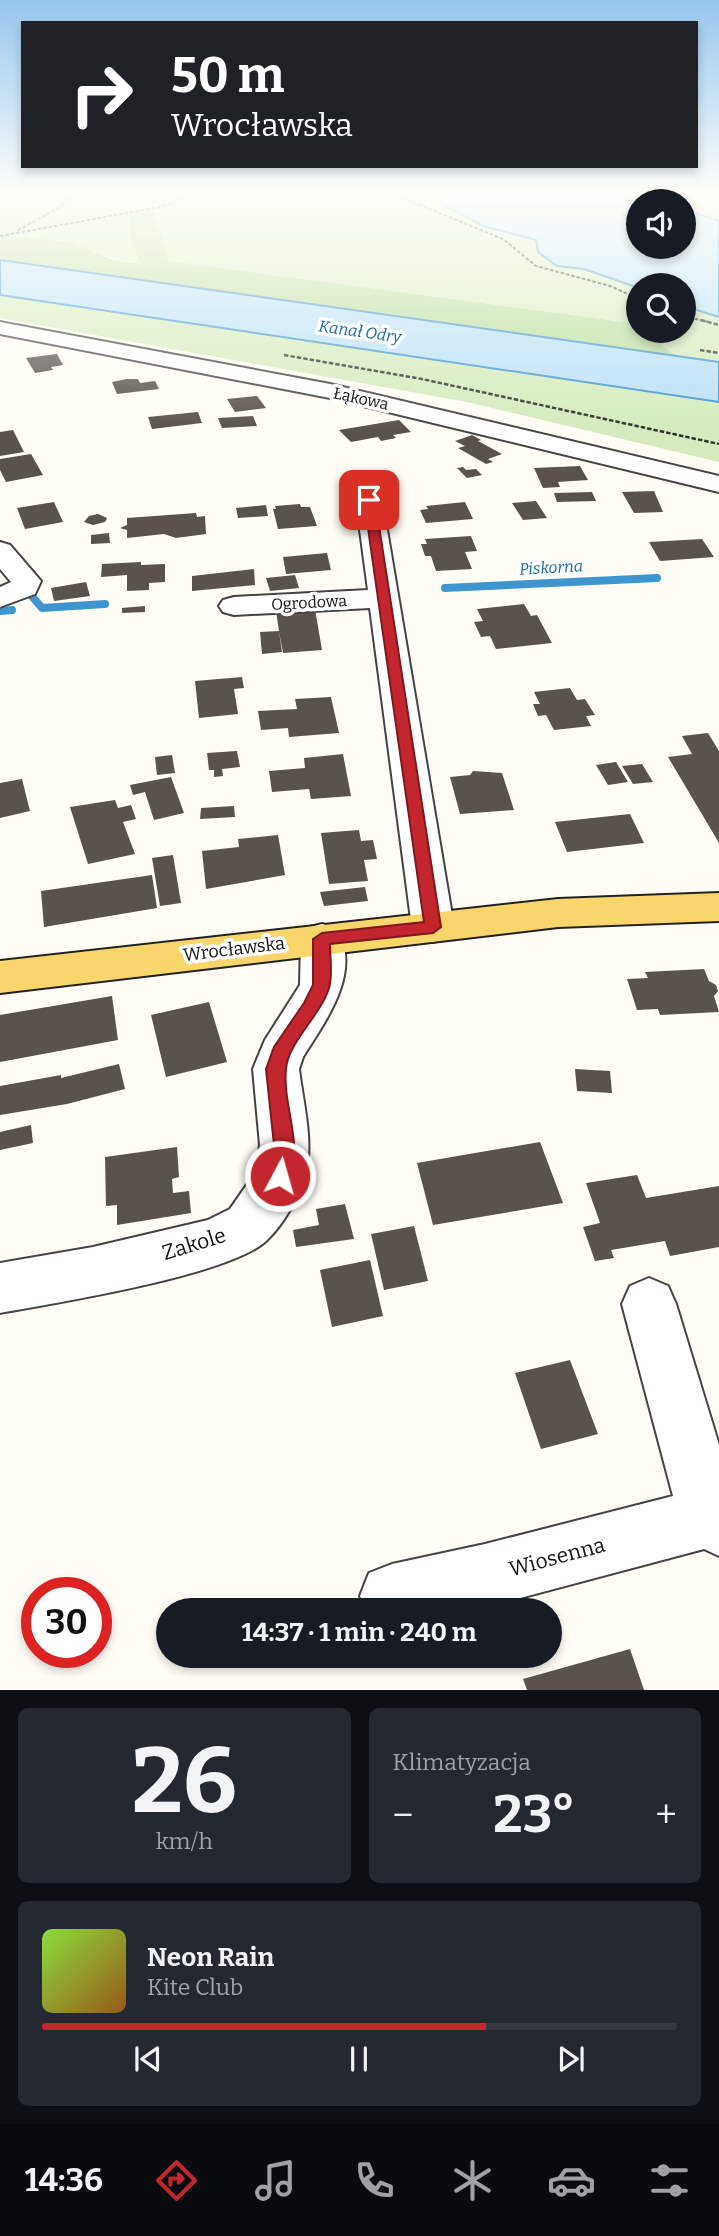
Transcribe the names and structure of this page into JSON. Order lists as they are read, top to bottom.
{
  "streets": {
    "main road": ["Wrocławska"],
    "street": [
      "Łąkowa",
      "Ogrodowa",
      "Zakole",
      "Wiosenna"
    ]
  },
  "crossings": [
    ["Wrocławska", "Zakole"]
  ],
  "water": ["Kanał Odry", "Piskorna"],
  "page": {
    "turn": ["50 m", "Wrocławska"],
    "limit": "30",
    "trip": "14:37 · 1 min · 240 m",
    "tile": [
      ["26", "km/h"],
      "Klimatyzacja"
    ],
    "heat": ["−", "23°", "+"],
    "song": ["Neon Rain", "Kite Club"],
    "tabs": "14:36"
  }
}
